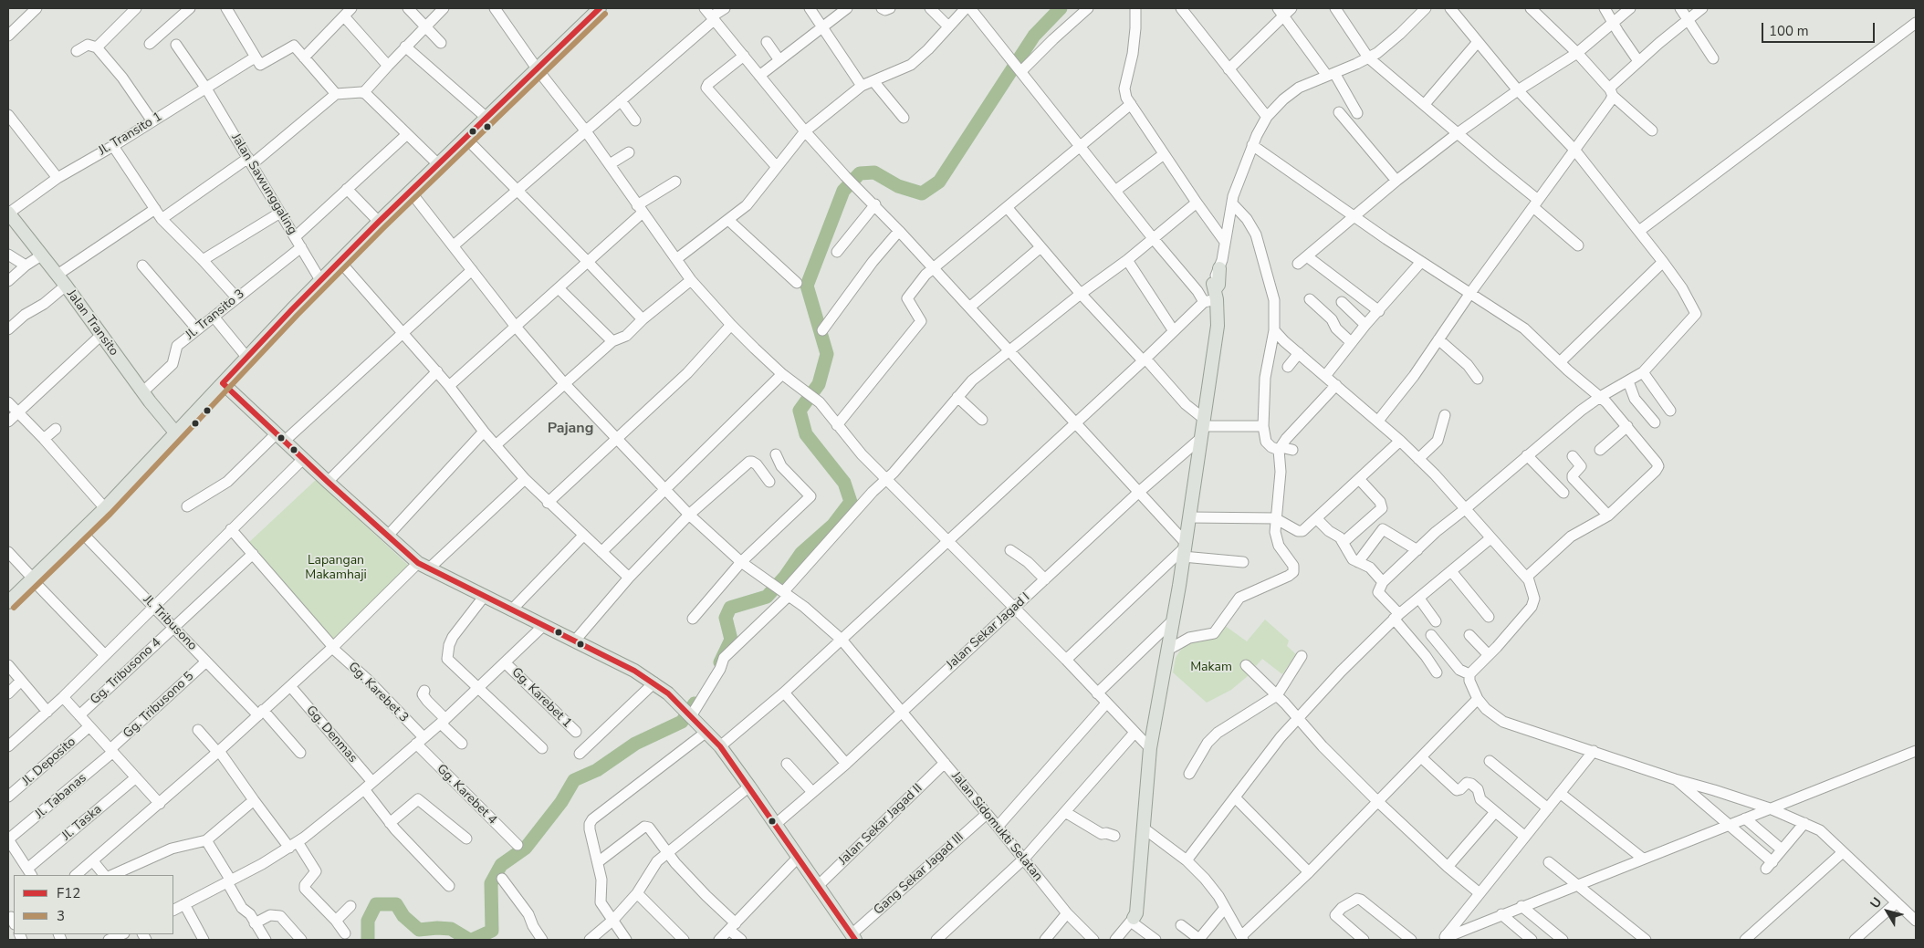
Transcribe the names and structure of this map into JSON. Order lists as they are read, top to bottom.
{
  "streets": {
    "main road": ["Jalan Transito"],
    "street": [
      "Jl. Transito 1",
      "Jalan Sawunggaling",
      "Jl. Transito 3",
      "Jl. Tribusono",
      "Jalan Sekar Jagad I",
      "Gg. Tribusono 4",
      "Gg. Karebet 3",
      "Gg. Karebet 1",
      "Gg. Tribusono 5",
      "Gg. Denmas",
      "Jl. Deposito",
      "Gg. Karebet 4",
      "Jl. Tabanas",
      "Jl. Taska",
      "Jalan Sekar Jagad II",
      "Jalan Sidomukti Selatan",
      "Gang Sekar Jagad III"
    ]
  },
  "crossings": [
    ["Jl. Transito 1", "Jalan Sawunggaling"],
    ["Jl. Transito 1", "Jalan Transito"],
    ["Jalan Sawunggaling", "Jl. Transito 3"],
    ["Jl. Transito 3", "Jalan Transito"],
    ["Jl. Tribusono", "Gg. Tribusono 4"],
    ["Jl. Tribusono", "Gg. Tribusono 5"],
    ["Jalan Sekar Jagad I", "Jalan Sidomukti Selatan"],
    ["Gg. Tribusono 4", "Gg. Karebet 3"],
    ["Gg. Karebet 3", "Gg. Karebet 4"],
    ["Gg. Tribusono 5", "Jl. Tabanas"],
    ["Jalan Sekar Jagad II", "Jalan Sidomukti Selatan"],
    ["Jalan Sidomukti Selatan", "Gang Sekar Jagad III"]
  ],
  "districts": ["Pajang"],
  "parks": ["Lapangan Makamhaji", "Makam"],
  "lines": ["transit line F12", "transit line 3"],
  "legend": ["F12", "3"],
  "scale_bar": "100 m",
  "north": "top left"
}
